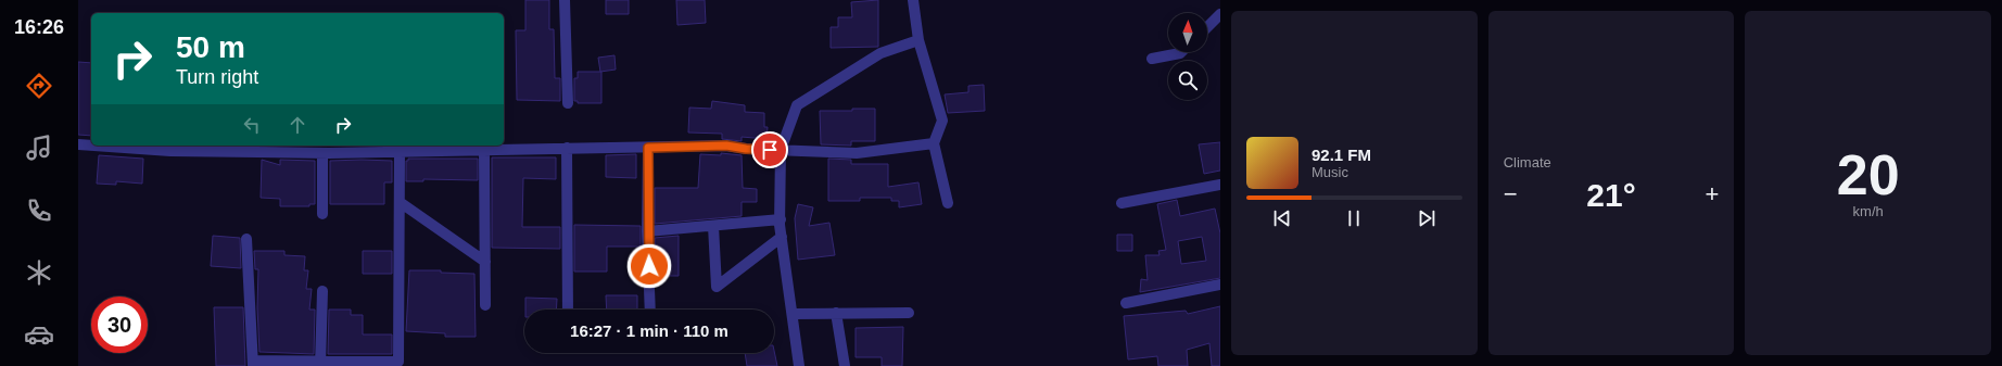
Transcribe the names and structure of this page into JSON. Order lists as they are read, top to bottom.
{
  "north": "top",
  "page": {
    "tabs": "16:26",
    "tile": [
      "Climate",
      ["20", "km/h"]
    ],
    "turn": ["50 m", "Turn right"],
    "song": ["92.1 FM", "Music"],
    "heat": ["−", "21°", "+"],
    "limit": "30",
    "trip": "16:27 · 1 min · 110 m"
  }
}
